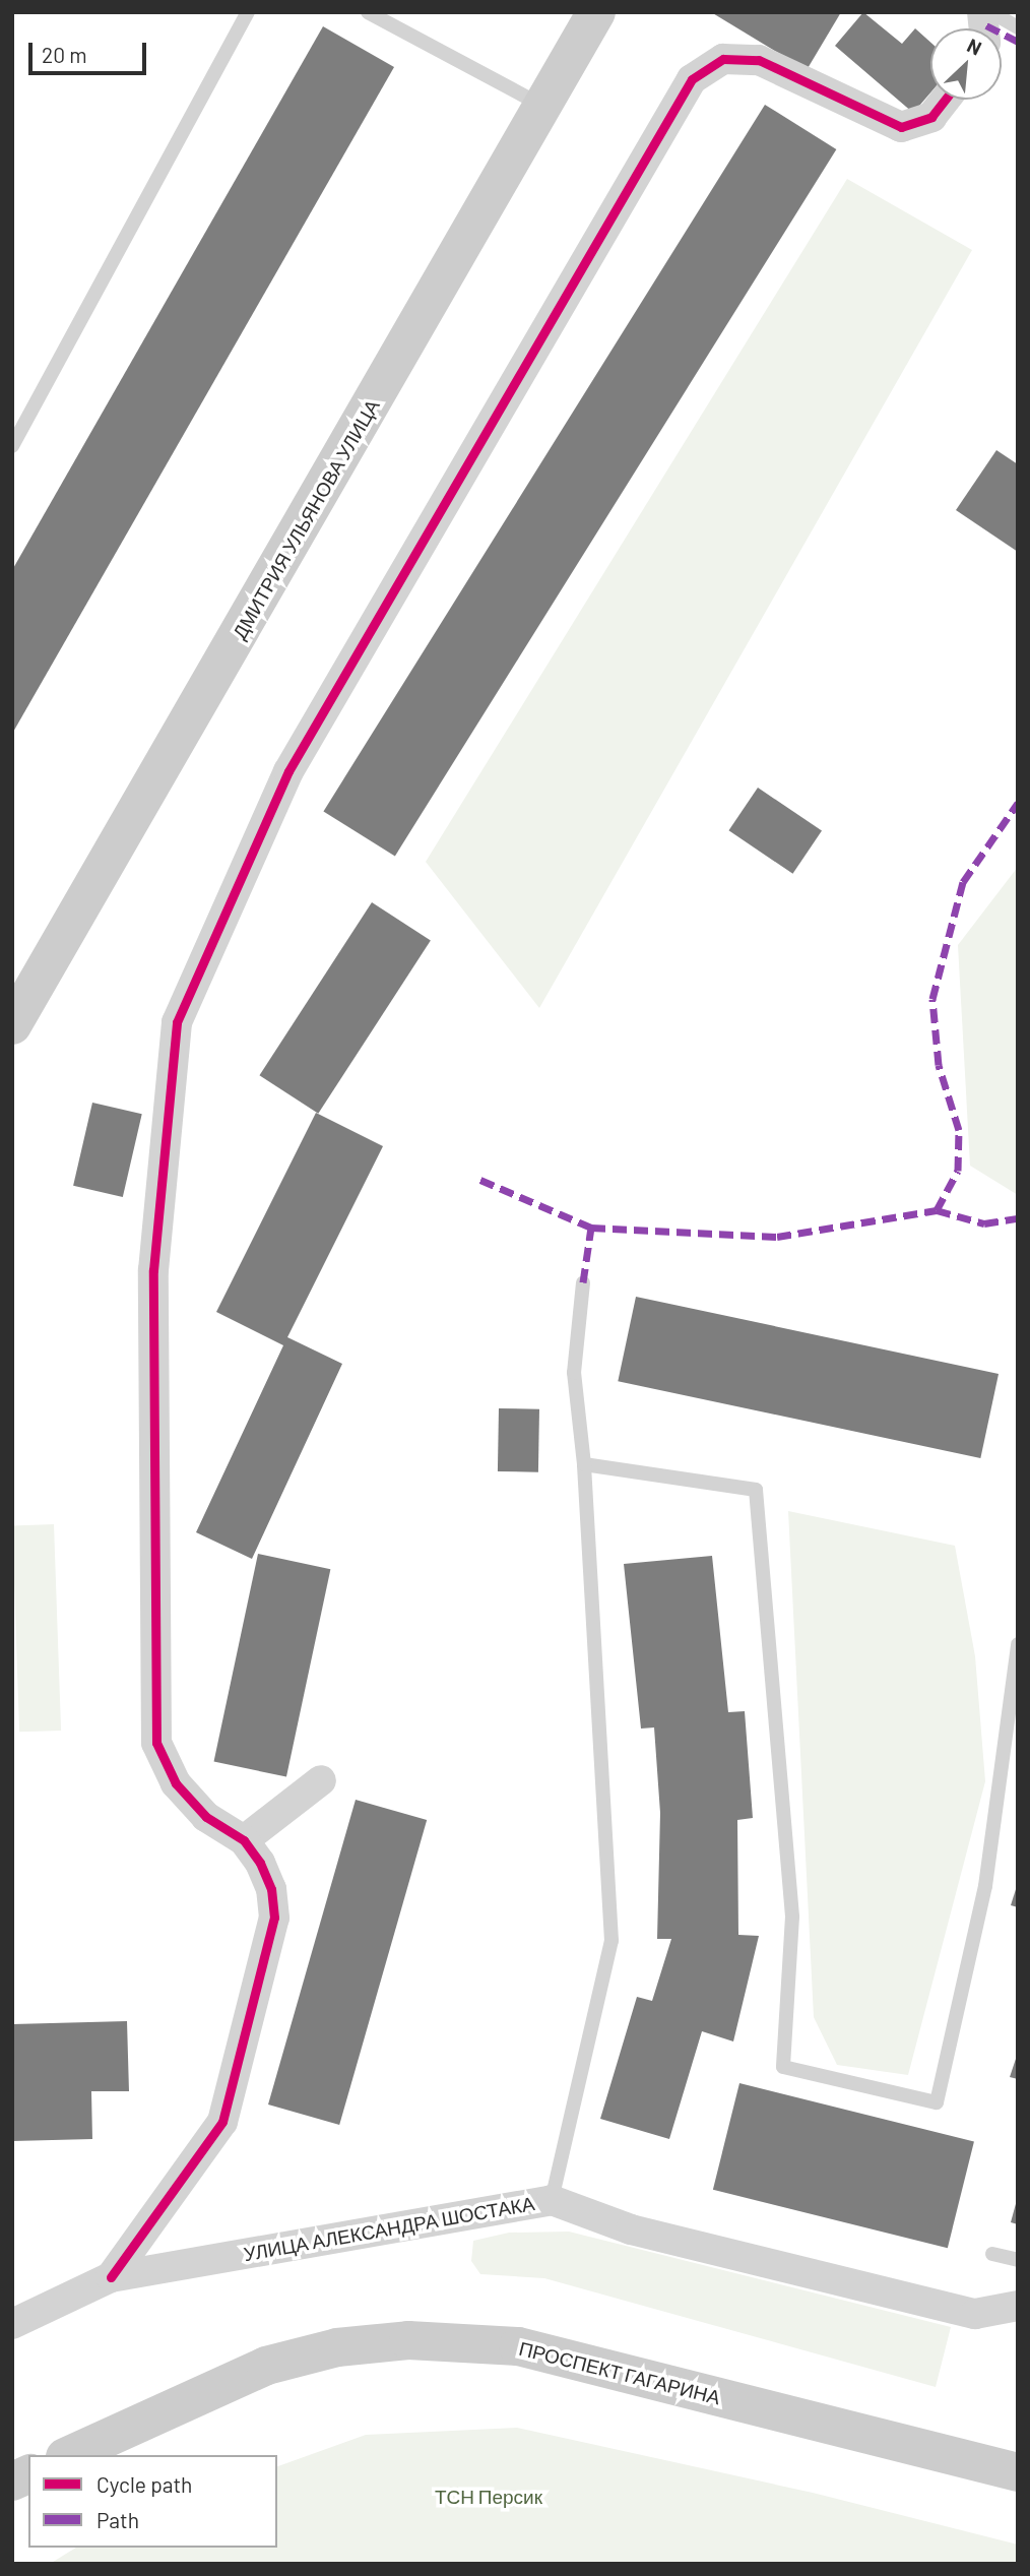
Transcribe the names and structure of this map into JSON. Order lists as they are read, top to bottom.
{
  "streets": {
    "main road": ["ДМИТРИЯ УЛЬЯНОВА УЛИЦА", "ПРОСПЕКТ ГАГАРИНА"],
    "street": ["УЛИЦА АЛЕКСАНДРА ШОСТАКА"]
  },
  "parks": ["ТСН Персик"],
  "legend": ["Cycle path", "Path"],
  "scale_bar": "20 m",
  "north": "top right"
}
